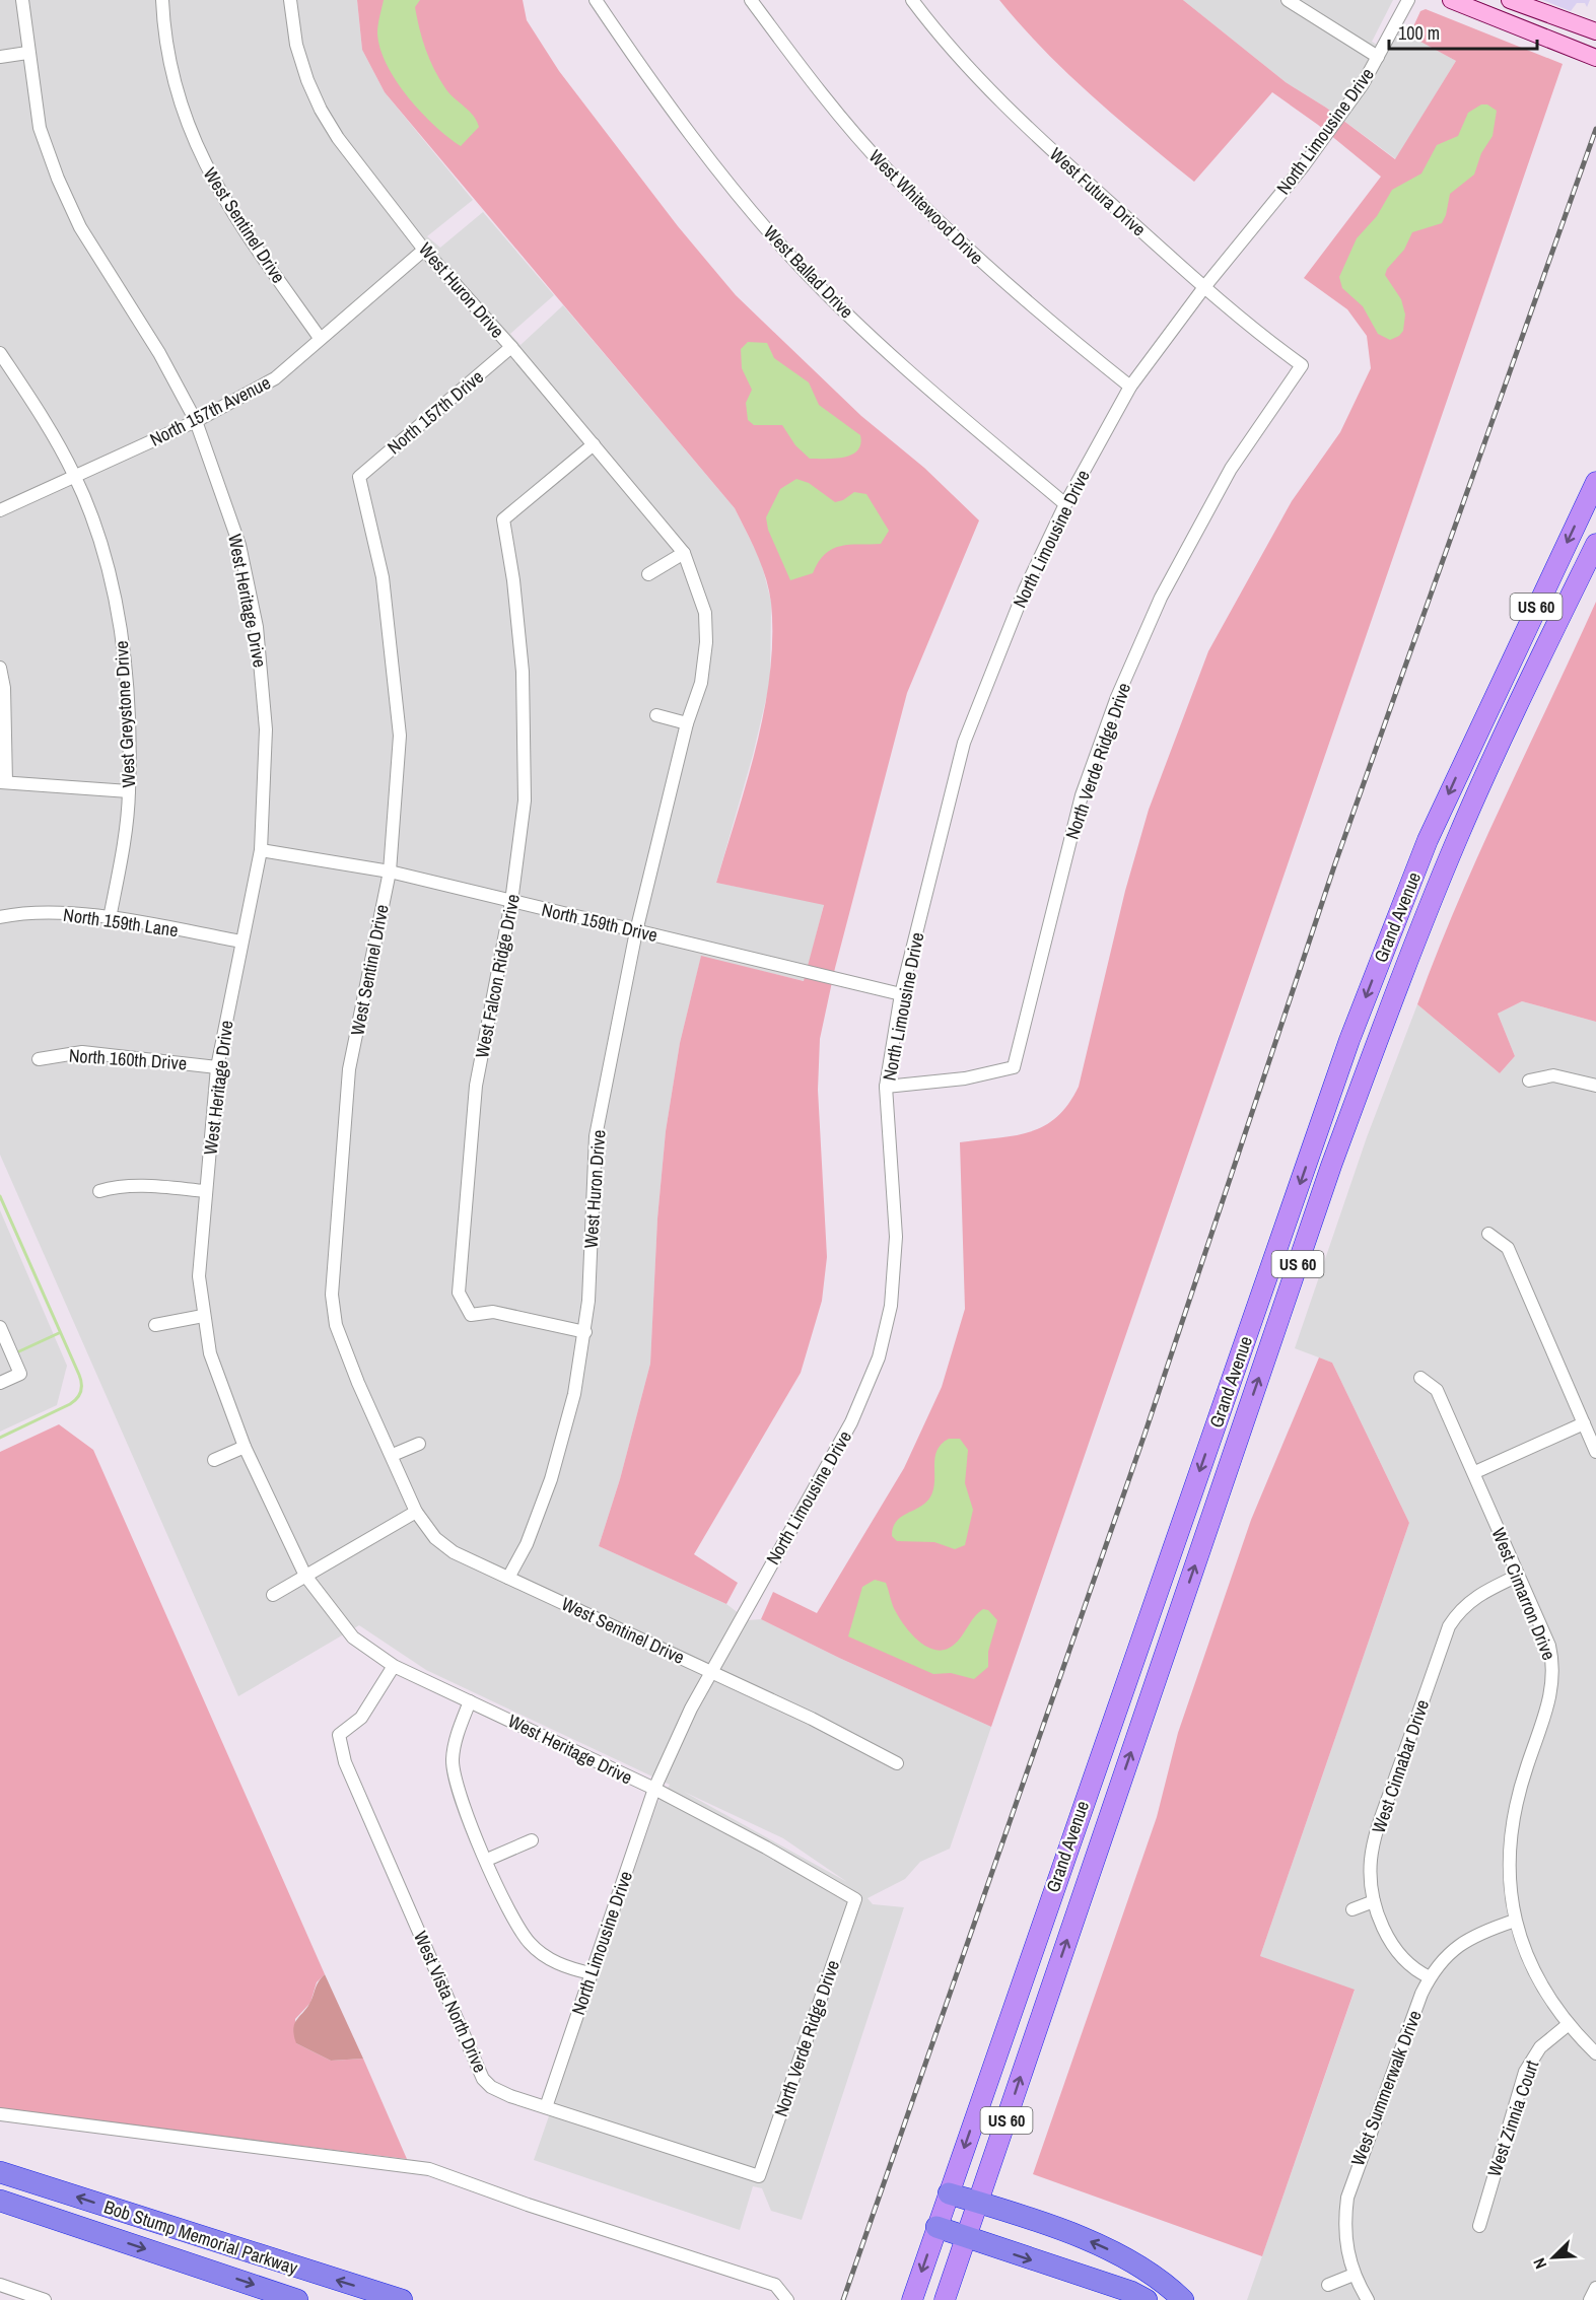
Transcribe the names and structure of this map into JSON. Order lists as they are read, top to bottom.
{
  "streets": {
    "highway": ["US 60", "Grand Avenue", "Bob Stump Memorial Parkway"],
    "street": [
      "North Limousine Drive",
      "West Futura Drive",
      "West Whitewood Drive",
      "West Sentinel Drive",
      "West Ballad Drive",
      "West Huron Drive",
      "North 157th Avenue",
      "North 157th Drive",
      "West Heritage Drive",
      "West Greystone Drive",
      "North Verde Ridge Drive",
      "North 159th Lane",
      "North 159th Drive",
      "West Falcon Ridge Drive",
      "North 160th Drive",
      "West Cimarron Drive",
      "West Cinnabar Drive",
      "West Vista North Drive",
      "West Summerwalk Drive",
      "West Zinnia Court"
    ]
  },
  "crossings": [
    ["North Limousine Drive", "West Futura Drive"],
    ["North Limousine Drive", "West Whitewood Drive"],
    ["North Limousine Drive", "West Sentinel Drive"],
    ["North Limousine Drive", "West Ballad Drive"],
    ["North Limousine Drive", "West Heritage Drive"],
    ["North Limousine Drive", "North Verde Ridge Drive"],
    ["North Limousine Drive", "North 159th Drive"],
    ["North Limousine Drive", "West Vista North Drive"],
    ["West Futura Drive", "North Verde Ridge Drive"],
    ["West Sentinel Drive", "West Huron Drive"],
    ["West Sentinel Drive", "North 157th Avenue"],
    ["West Sentinel Drive", "North 157th Drive"],
    ["West Sentinel Drive", "North 159th Drive"],
    ["West Huron Drive", "North 157th Avenue"],
    ["West Huron Drive", "North 157th Drive"],
    ["West Huron Drive", "North 159th Drive"],
    ["West Huron Drive", "West Falcon Ridge Drive"],
    ["North 157th Avenue", "West Heritage Drive"],
    ["North 157th Avenue", "West Greystone Drive"],
    ["West Heritage Drive", "North Verde Ridge Drive"],
    ["West Heritage Drive", "North 159th Lane"],
    ["West Heritage Drive", "North 159th Drive"],
    ["West Heritage Drive", "North 160th Drive"],
    ["West Heritage Drive", "West Vista North Drive"],
    ["West Greystone Drive", "North 159th Lane"],
    ["North Verde Ridge Drive", "West Vista North Drive"],
    ["North 159th Drive", "West Falcon Ridge Drive"],
    ["West Cimarron Drive", "West Cinnabar Drive"],
    ["West Cimarron Drive", "West Summerwalk Drive"],
    ["West Cimarron Drive", "West Zinnia Court"],
    ["West Cinnabar Drive", "West Summerwalk Drive"]
  ],
  "scale_bar": "100 m",
  "north": "bottom left"
}
